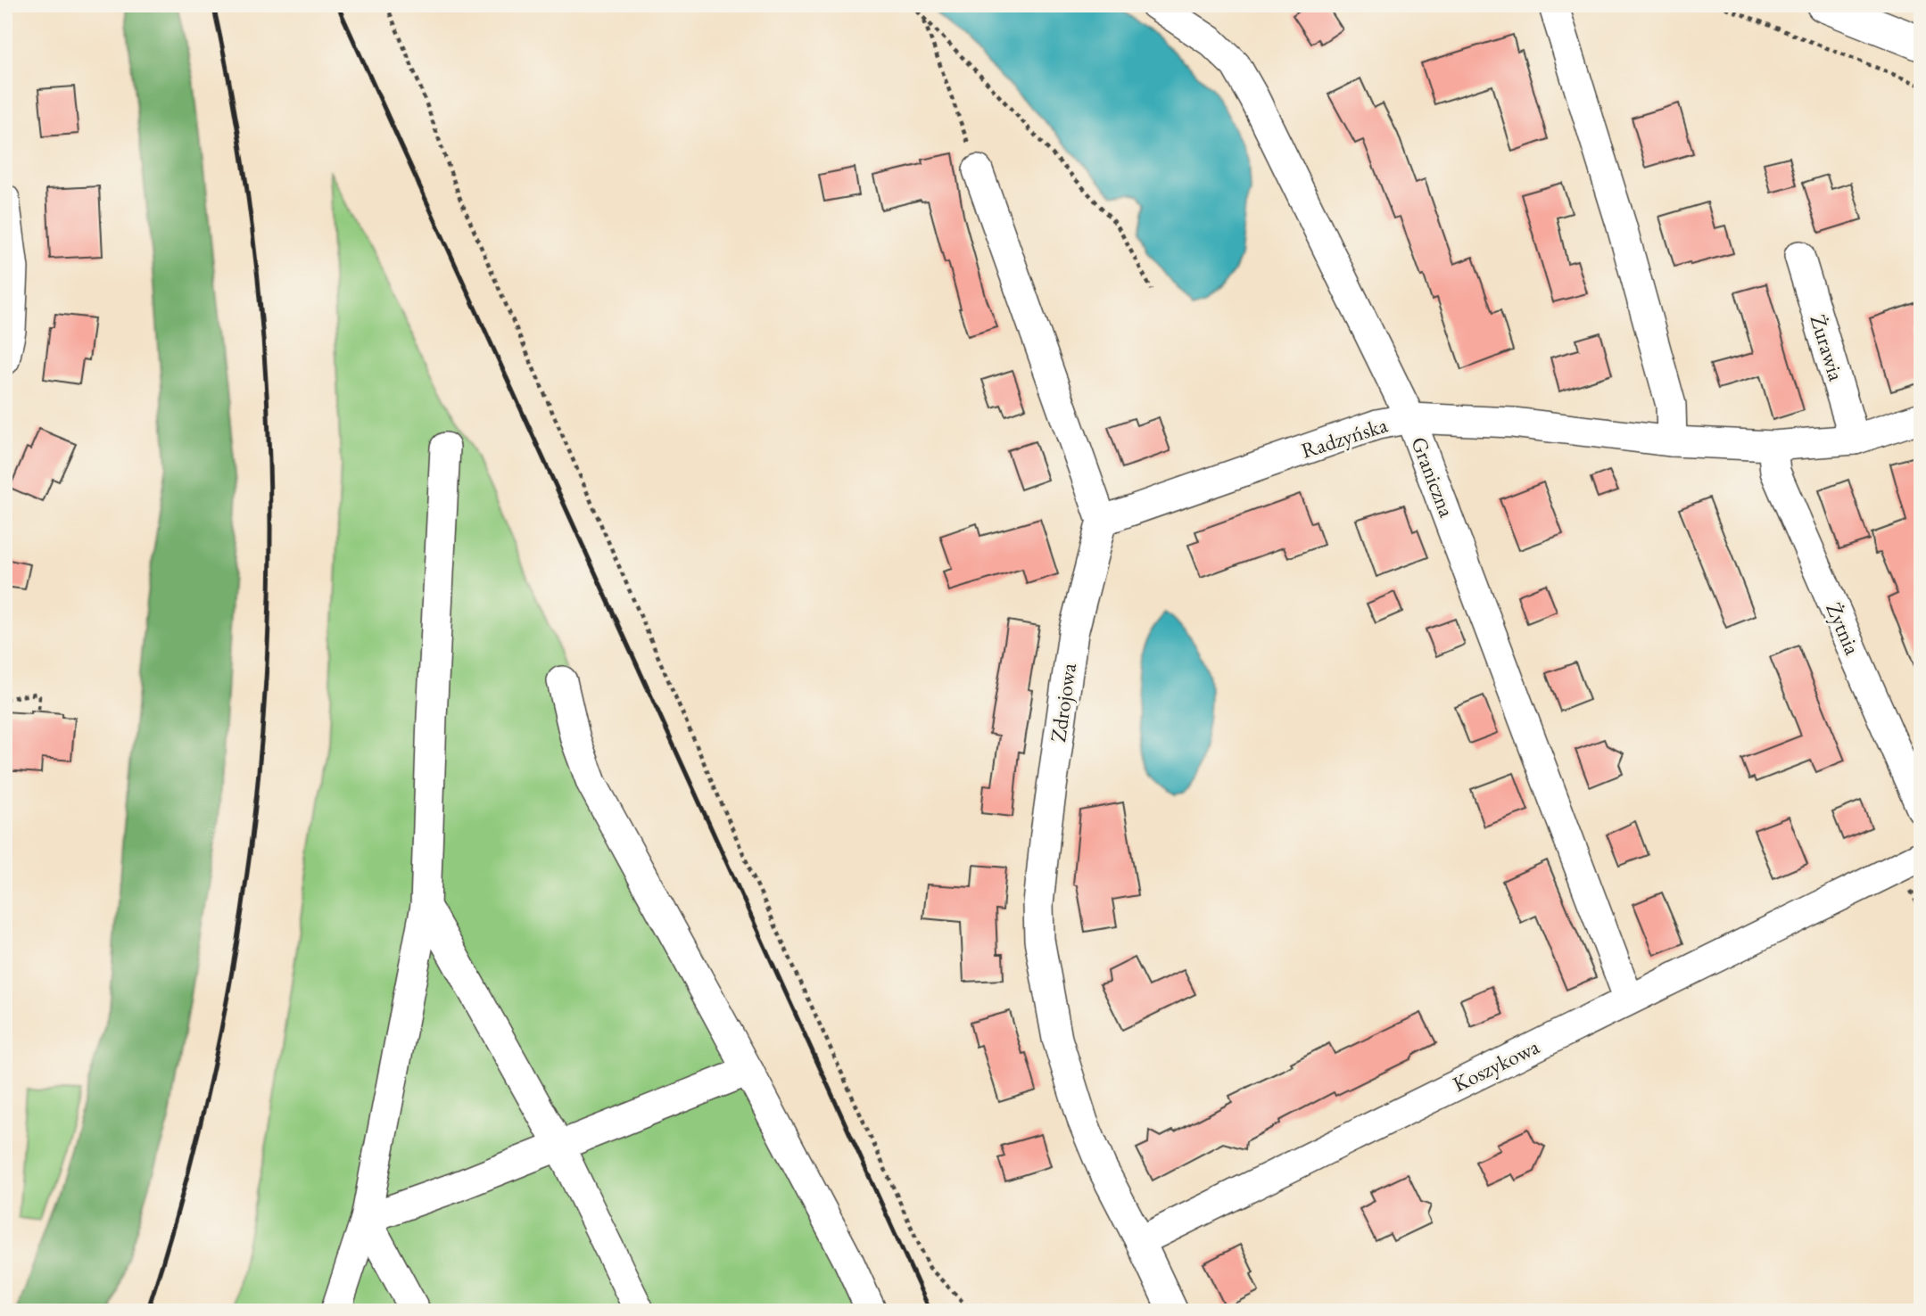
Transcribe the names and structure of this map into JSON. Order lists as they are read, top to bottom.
{
  "streets": {
    "street": [
      "Żurawia",
      "Radzyńska",
      "Graniczna",
      "Żytnia",
      "Zdrojowa",
      "Koszykowa"
    ]
  },
  "crossings": [
    ["Żurawia", "Radzyńska"],
    ["Radzyńska", "Graniczna"],
    ["Radzyńska", "Żytnia"],
    ["Radzyńska", "Zdrojowa"],
    ["Graniczna", "Koszykowa"],
    ["Zdrojowa", "Koszykowa"]
  ]
}
